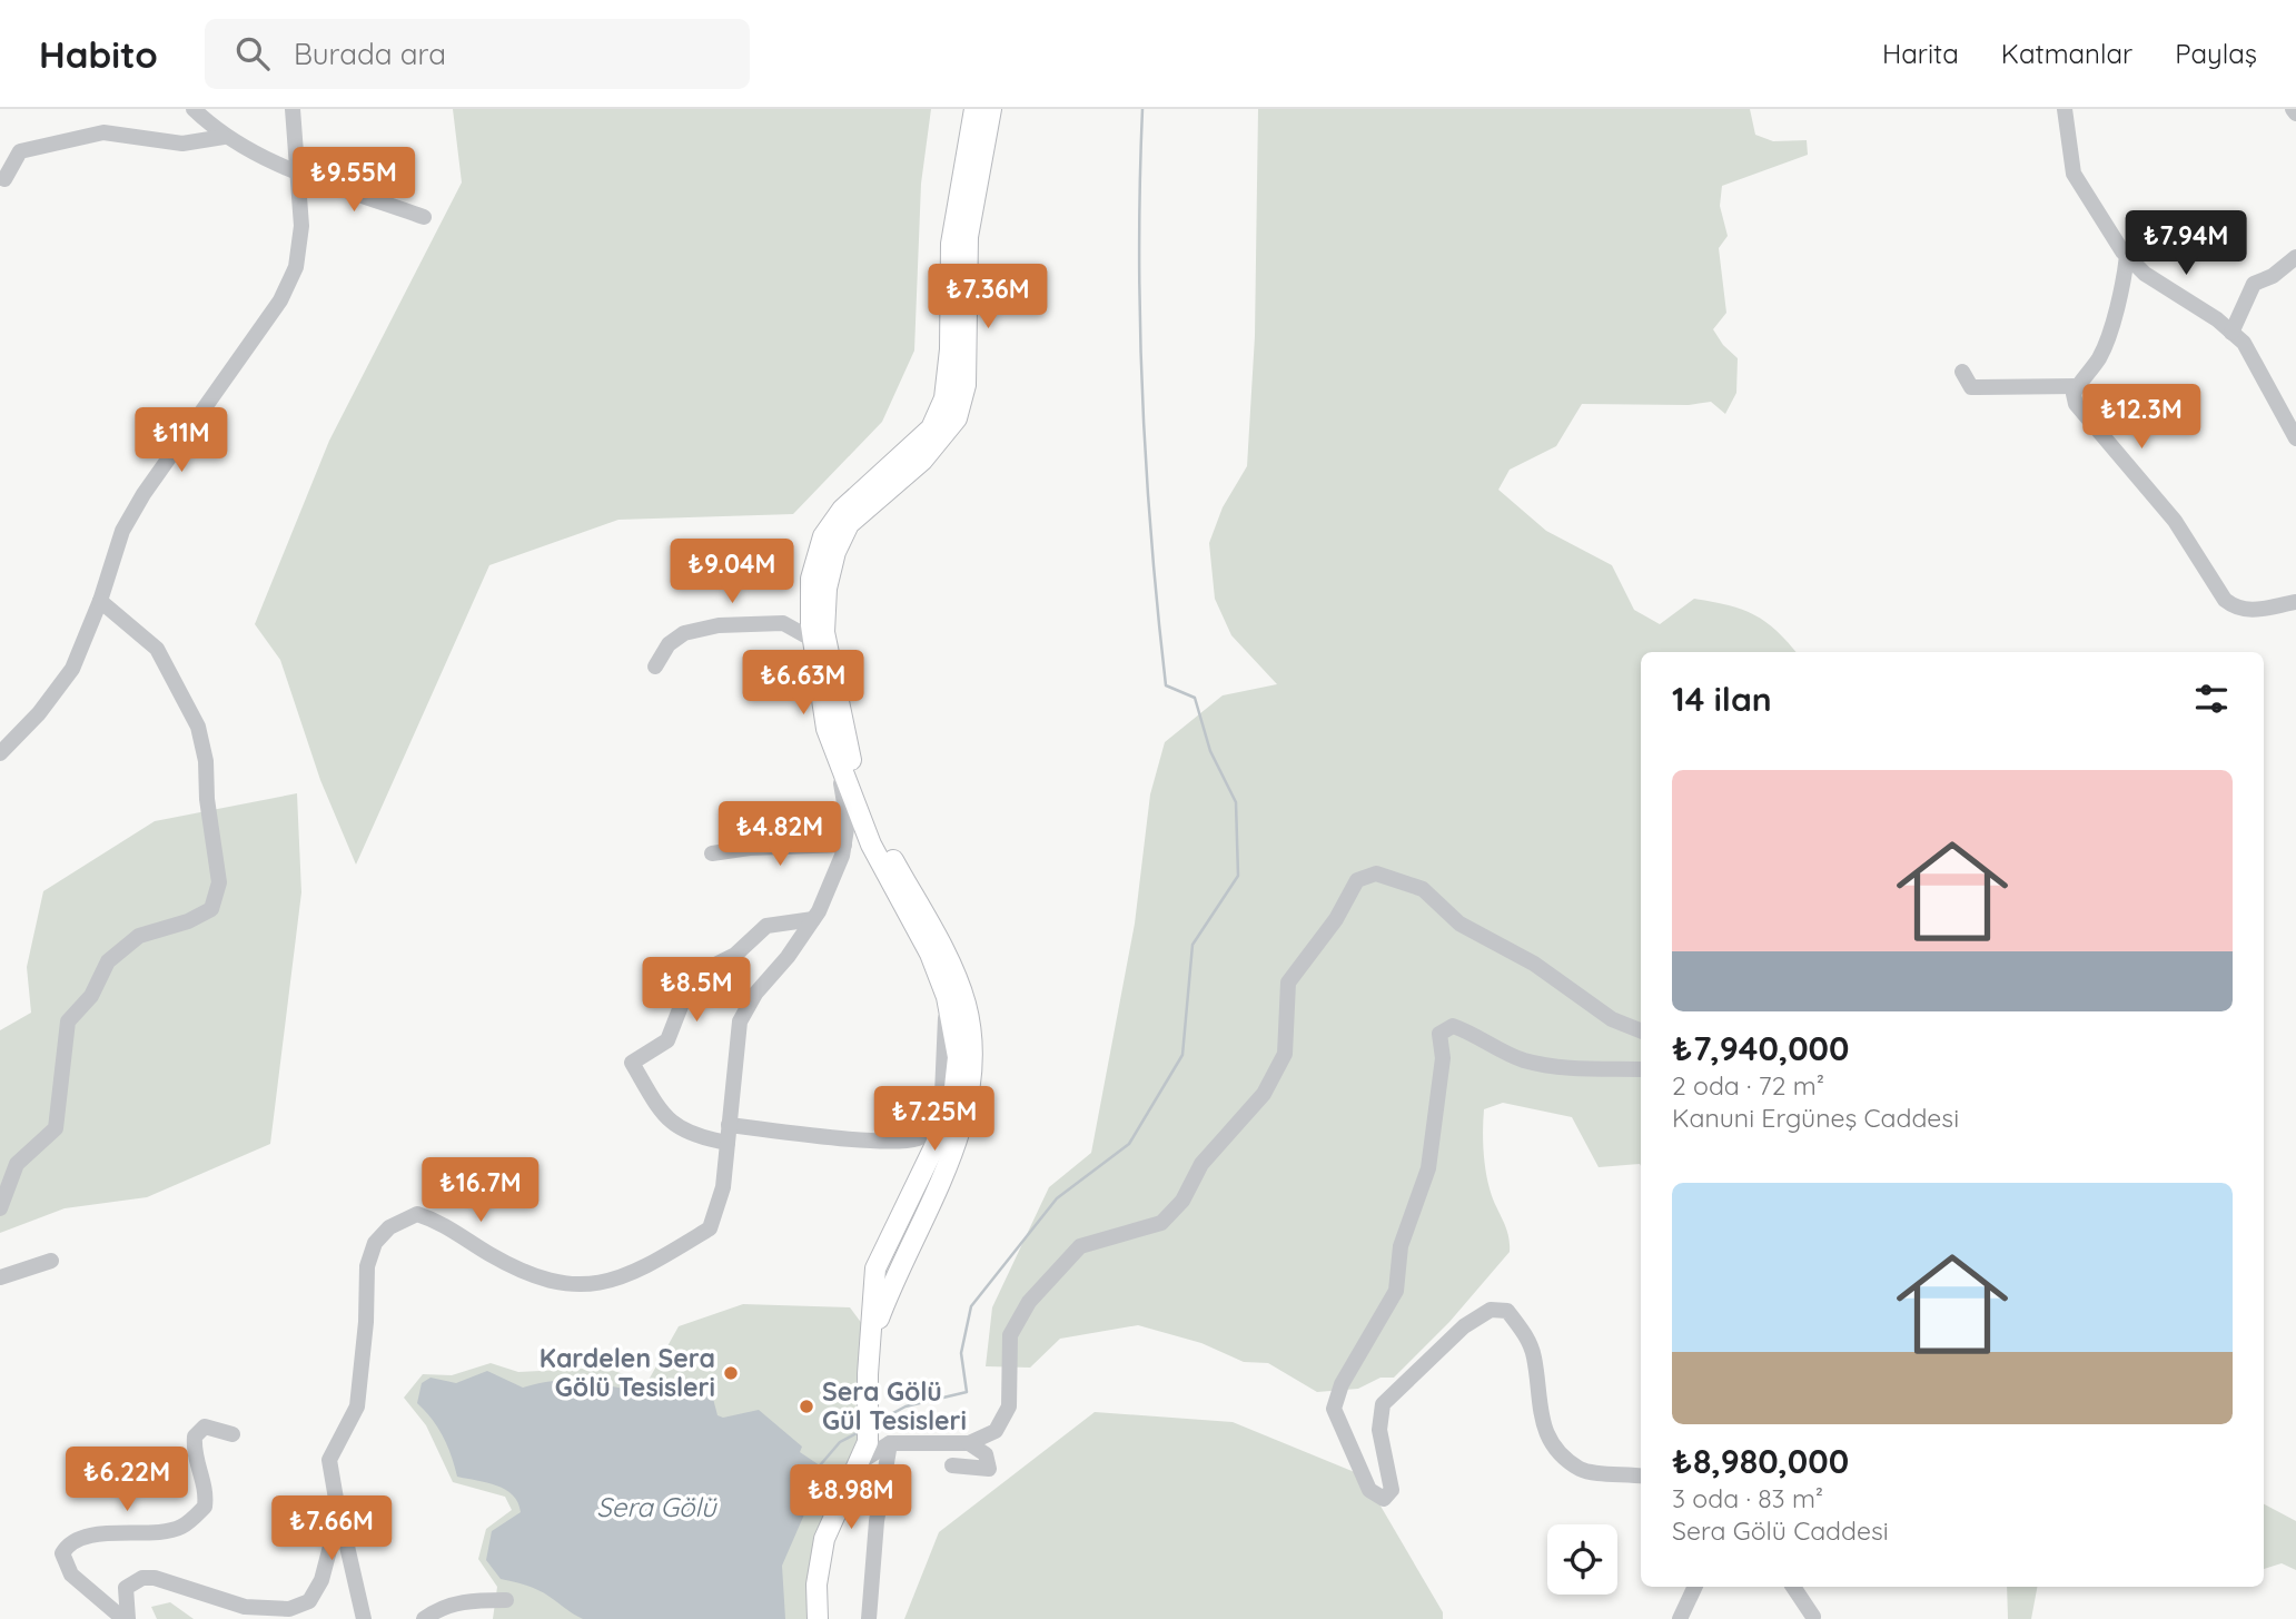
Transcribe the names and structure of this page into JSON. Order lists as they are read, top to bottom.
{
  "water": ["Sera Gölü"],
  "places": ["Kardelen Sera Gölü Tesisleri", "Sera Gölü Gül Tesisleri"],
  "page": {
    "header": "Habito",
    "search": "Burada ara",
    "nav": ["Harita", "Katmanlar", "Paylaş"],
    "price": [
      "₺9.55M",
      "₺7.94M",
      "₺7.36M",
      "₺12.3M",
      "₺11M",
      "₺9.04M",
      "₺6.63M",
      "₺4.82M",
      "₺8.5M",
      "₺7.25M",
      "₺16.7M",
      "₺6.22M",
      "₺8.98M",
      "₺7.66M"
    ],
    "heading": "14 ilan",
    "list": [
      {
        "name": "₺7,940,000",
        "note": "2 oda · 72 m² · Kanuni Ergüneş Caddesi"
      },
      {
        "name": "₺8,980,000",
        "note": "3 oda · 83 m² · Sera Gölü Caddesi"
      }
    ]
  }
}
